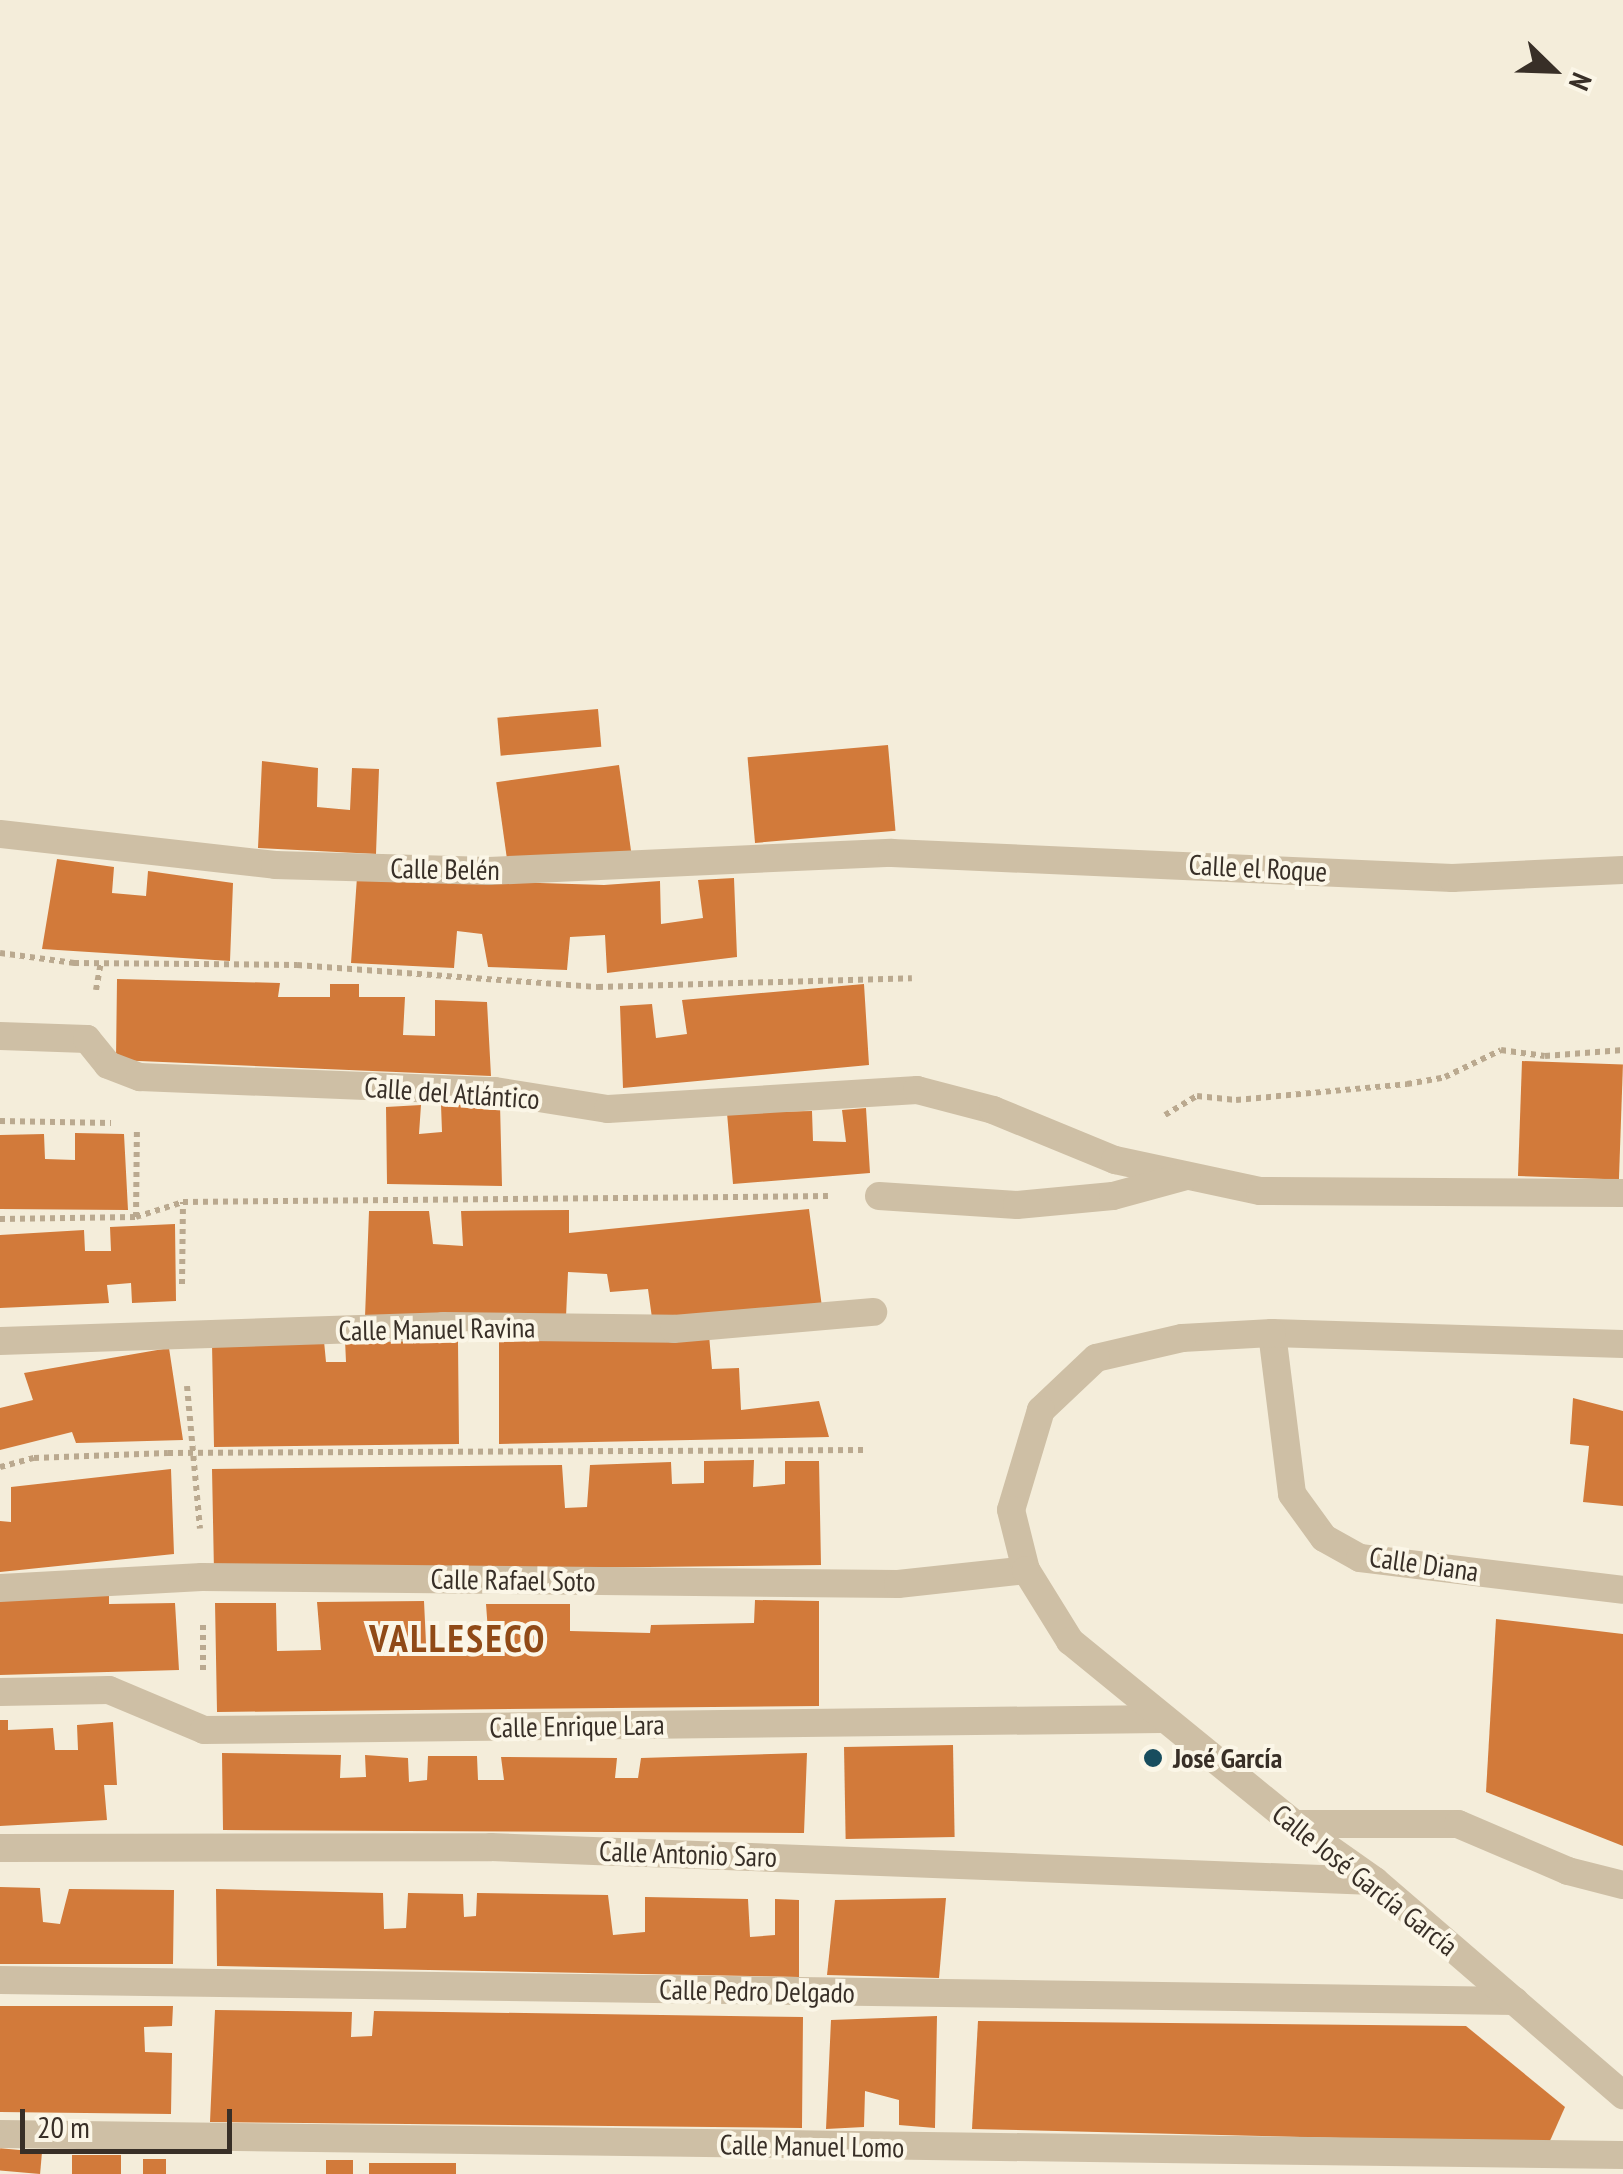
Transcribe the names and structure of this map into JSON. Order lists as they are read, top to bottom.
{
  "streets": {
    "street": [
      "Calle el Roque",
      "Calle Belén",
      "Calle del Atlántico",
      "Calle Manuel Ravina",
      "Calle Diana",
      "Calle Rafael Soto",
      "Calle Enrique Lara",
      "Calle Antonio Saro",
      "Calle José García García",
      "Calle Pedro Delgado",
      "Calle Manuel Lomo"
    ]
  },
  "crossings": [
    ["Calle el Roque", "Calle Belén"],
    ["Calle Diana", "Calle José García García"],
    ["Calle Rafael Soto", "Calle José García García"],
    ["Calle Enrique Lara", "Calle José García García"],
    ["Calle Antonio Saro", "Calle José García García"],
    ["Calle José García García", "Calle Pedro Delgado"]
  ],
  "districts": ["VALLESECO"],
  "places": ["José García"],
  "scale_bar": "20 m",
  "north": "bottom right"
}
